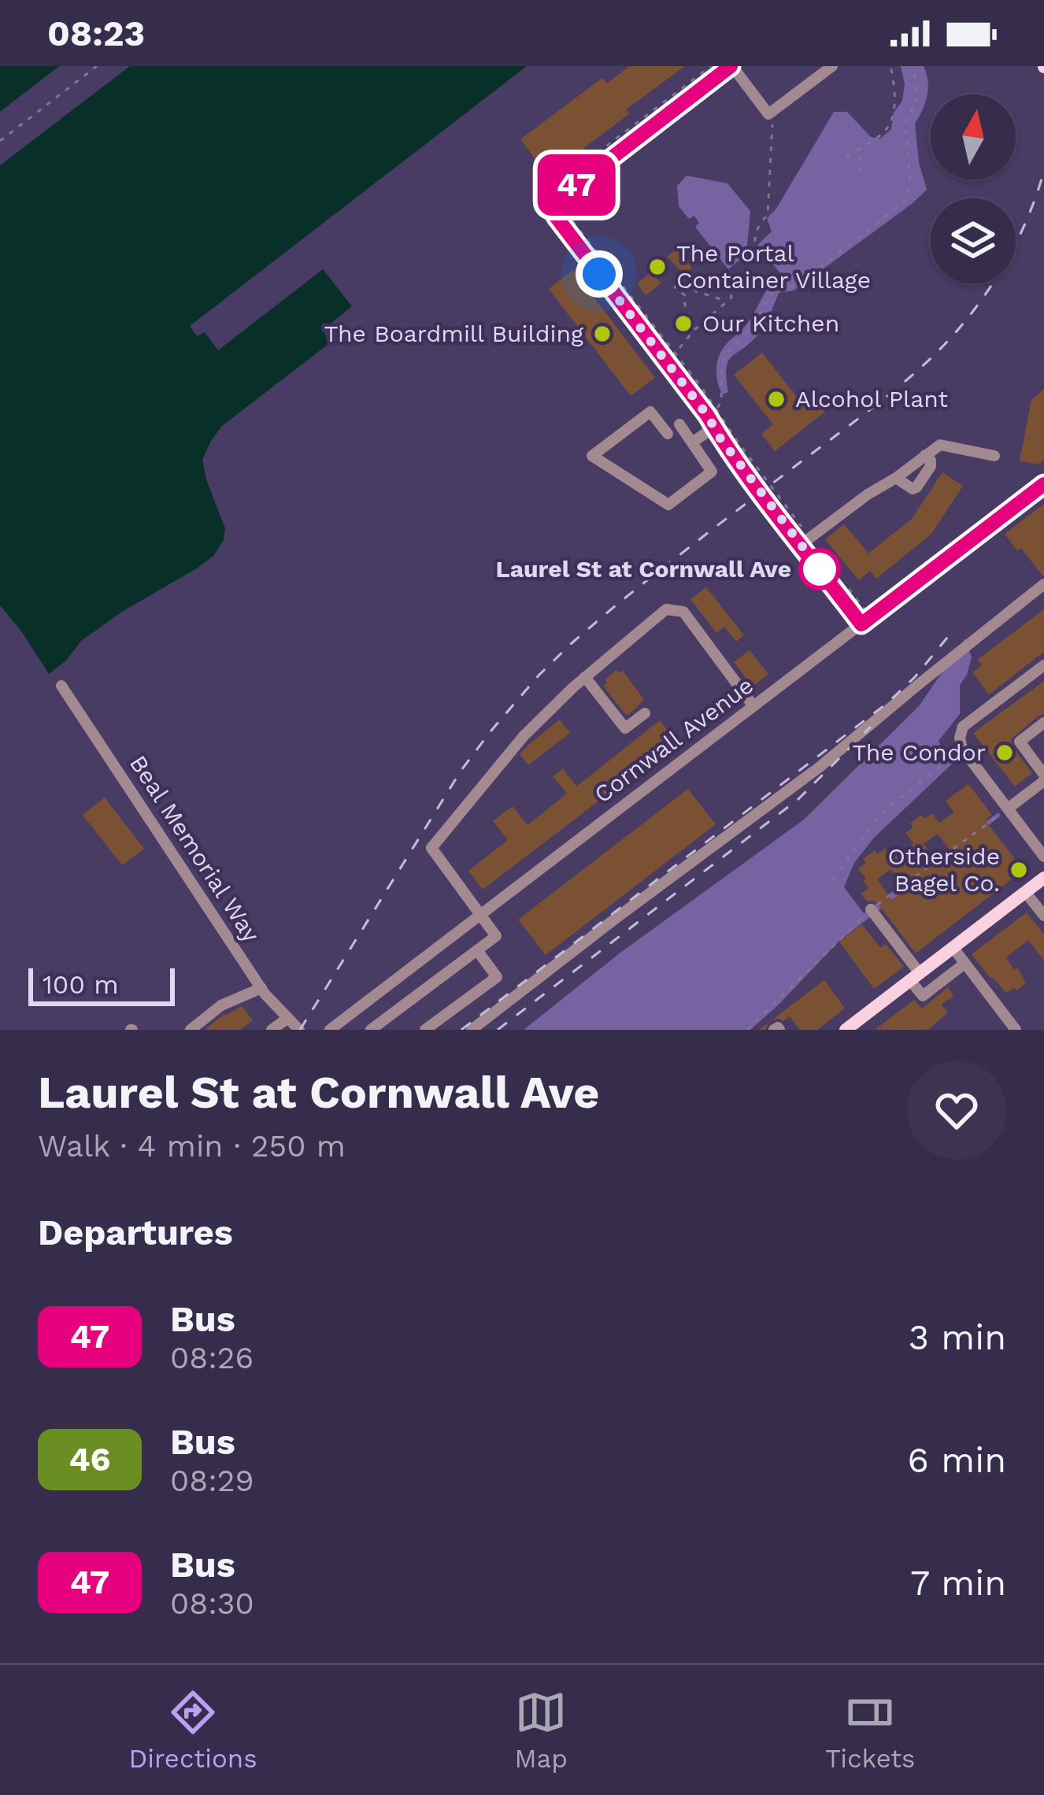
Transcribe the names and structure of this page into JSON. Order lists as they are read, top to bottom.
{
  "streets": {
    "street": ["Cornwall Avenue", "Beal Memorial Way"]
  },
  "places": [
    "The Portal Container Village",
    "Our Kitchen",
    "The Boardmill Building",
    "Alcohol Plant",
    "Laurel St at Cornwall Ave",
    "The Condor",
    "Otherside Bagel Co."
  ],
  "lines": ["bus line 47"],
  "scale_bar": "100 m",
  "north": "top",
  "page": {
    "status": "08:23",
    "on_map": "47",
    "scale": "100 m",
    "heading": [
      ["Laurel St at Cornwall Ave", "Walk · 4 min · 250 m"],
      "Departures"
    ],
    "list": [
      {
        "mark": "47",
        "name": "Bus",
        "note": "08:26",
        "value": "3 min"
      },
      {
        "mark": "46",
        "name": "Bus",
        "note": "08:29",
        "value": "6 min"
      },
      {
        "mark": "47",
        "name": "Bus",
        "note": "08:30",
        "value": "7 min"
      }
    ],
    "tabs": ["Directions", "Map", "Tickets"]
  }
}
